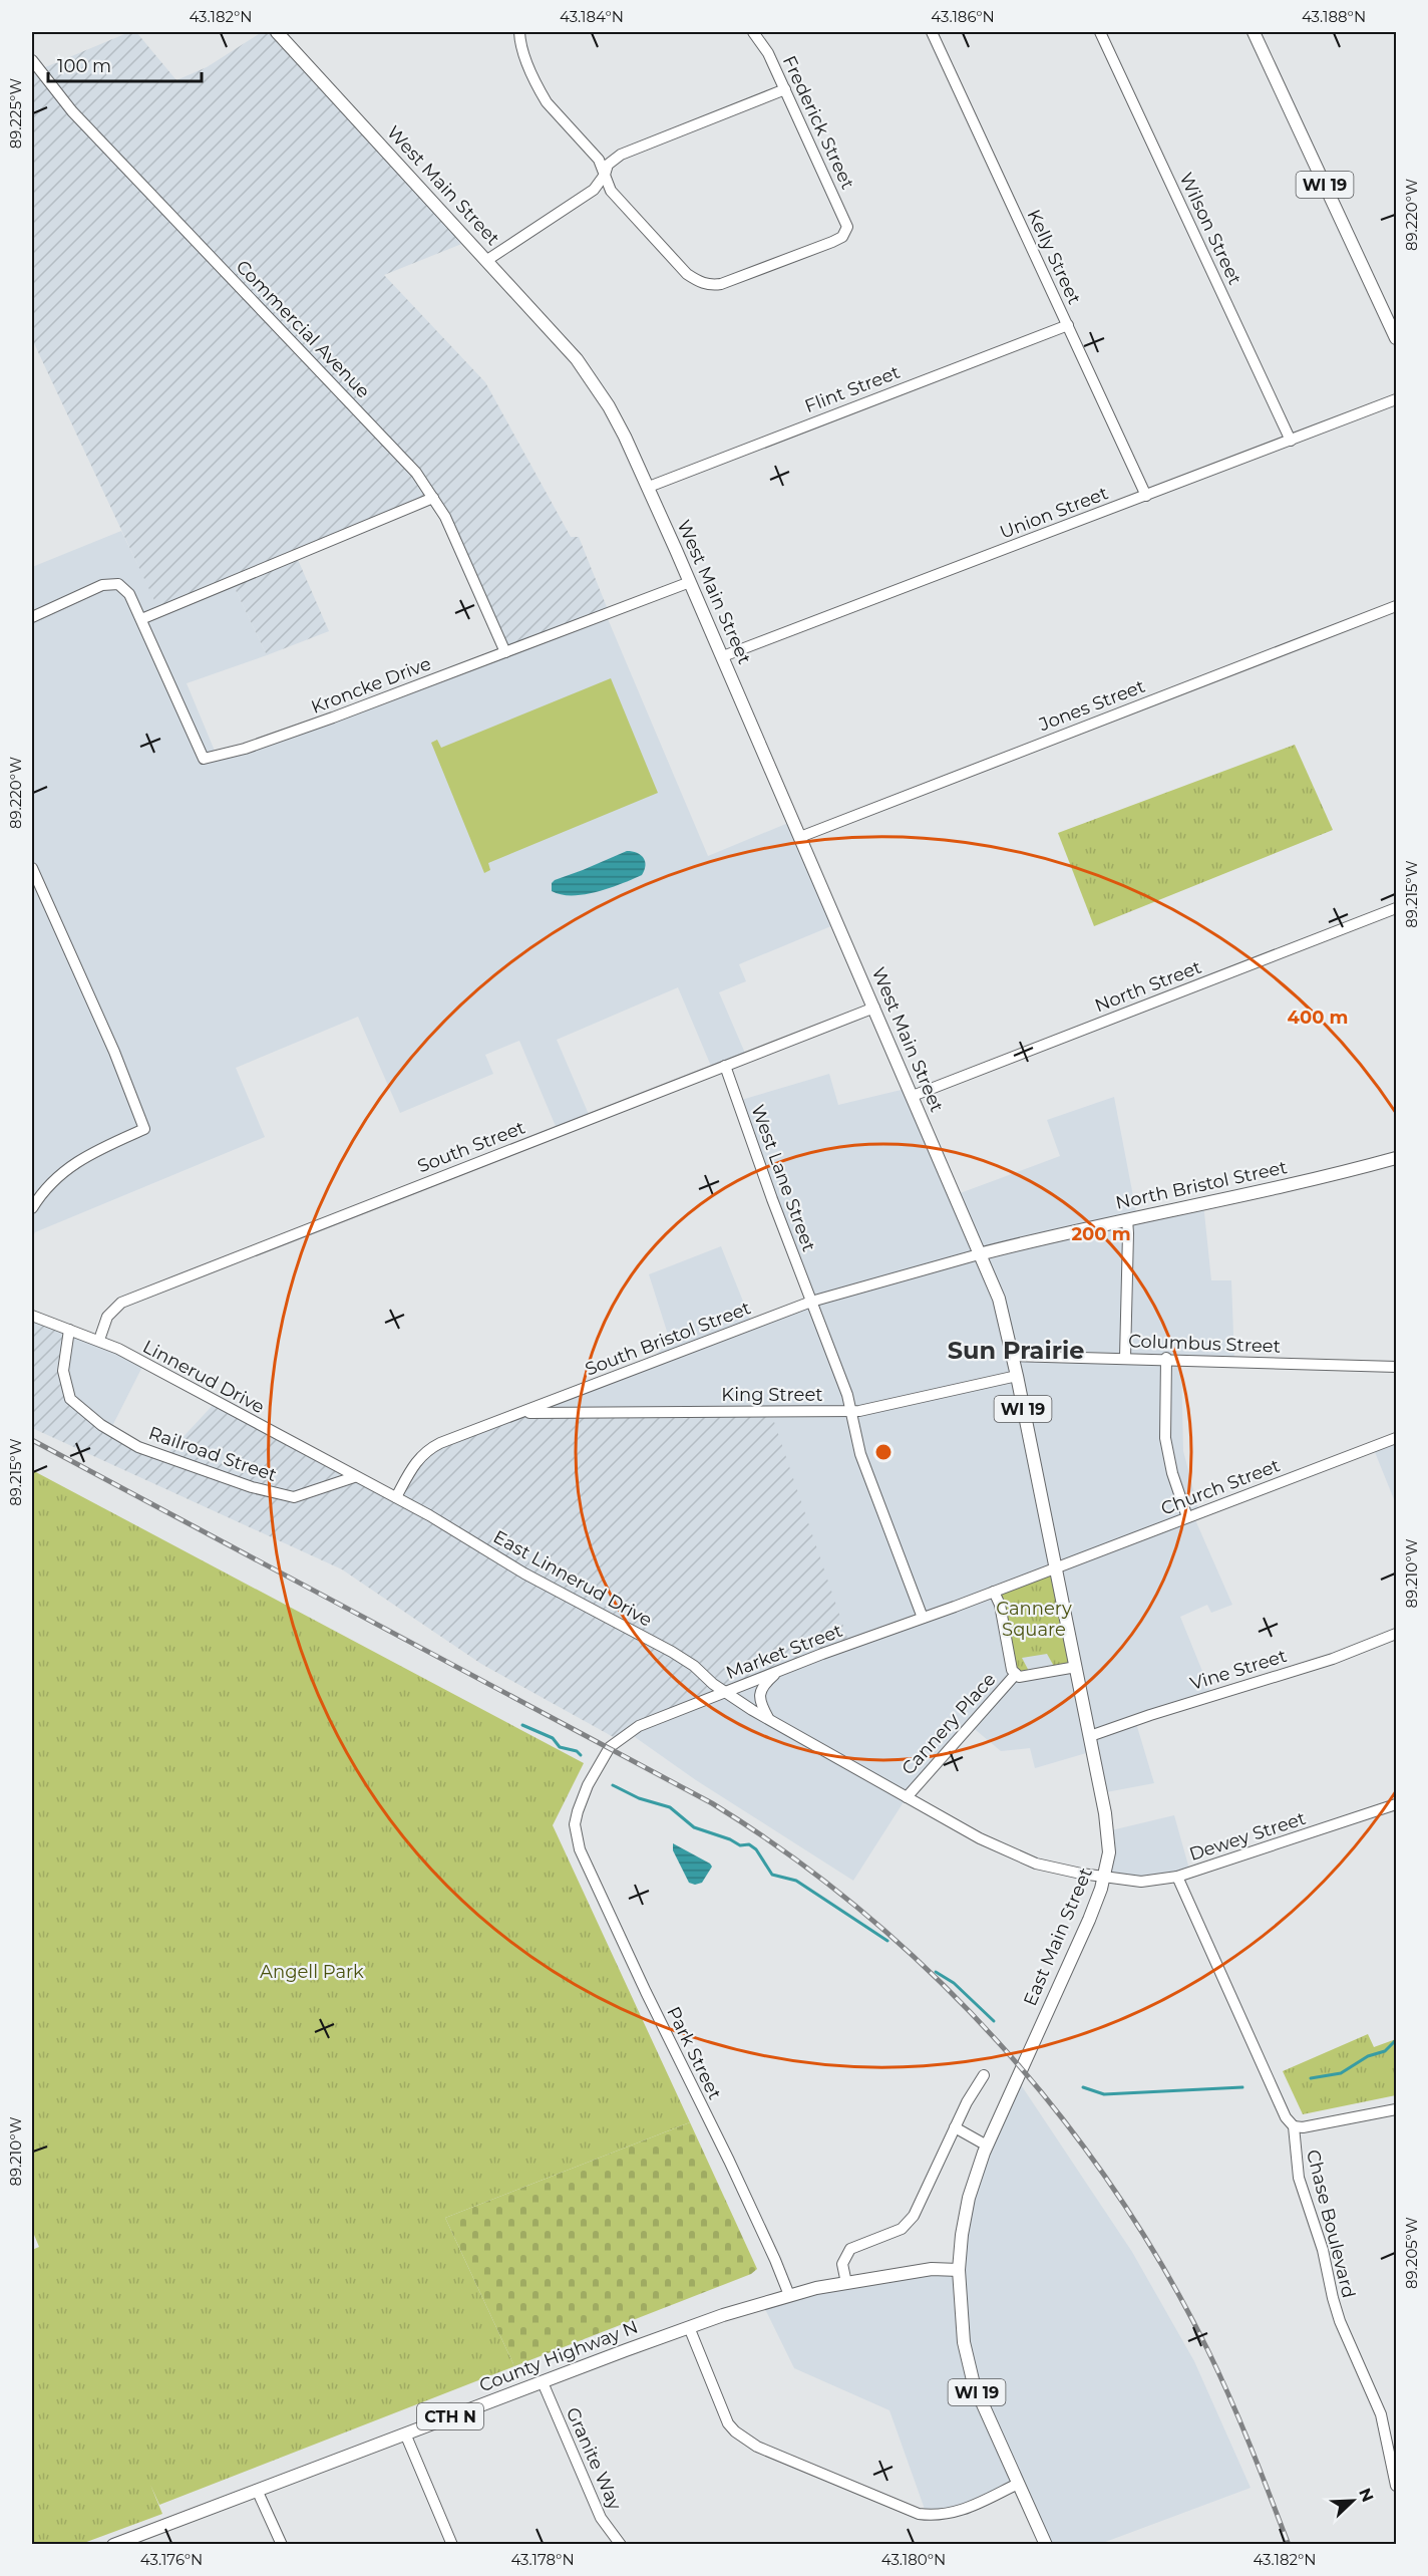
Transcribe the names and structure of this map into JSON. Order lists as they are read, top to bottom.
{
  "streets": {
    "main road": [
      "WI 19",
      "West Main Street",
      "North Bristol Street",
      "East Main Street",
      "County Highway N",
      "CTH N"
    ],
    "street": [
      "Frederick Street",
      "Wilson Street",
      "Kelly Street",
      "Commercial Avenue",
      "Flint Street",
      "Union Street",
      "Kroncke Drive",
      "Jones Street",
      "North Street",
      "South Street",
      "West Lane Street",
      "South Bristol Street",
      "Columbus Street",
      "Linnerud Drive",
      "King Street",
      "Railroad Street",
      "Church Street",
      "East Linnerud Drive",
      "Market Street",
      "Vine Street",
      "Cannery Place",
      "Dewey Street",
      "Park Street",
      "Chase Boulevard",
      "Granite Way"
    ]
  },
  "crossings": [
    ["West Main Street", "Flint Street"],
    ["West Main Street", "Union Street"],
    ["West Main Street", "Kroncke Drive"],
    ["West Main Street", "Jones Street"],
    ["West Main Street", "North Street"],
    ["West Main Street", "South Street"],
    ["West Main Street", "North Bristol Street"],
    ["West Main Street", "South Bristol Street"],
    ["West Main Street", "East Main Street"],
    ["Wilson Street", "Union Street"],
    ["Kelly Street", "Flint Street"],
    ["Kelly Street", "Union Street"],
    ["Commercial Avenue", "Kroncke Drive"],
    ["South Street", "West Lane Street"],
    ["South Street", "Linnerud Drive"],
    ["West Lane Street", "South Bristol Street"],
    ["West Lane Street", "King Street"],
    ["West Lane Street", "Market Street"],
    ["North Bristol Street", "South Bristol Street"],
    ["North Bristol Street", "East Main Street"],
    ["South Bristol Street", "King Street"],
    ["South Bristol Street", "East Linnerud Drive"],
    ["South Bristol Street", "East Main Street"],
    ["Columbus Street", "East Main Street"],
    ["Linnerud Drive", "Railroad Street"],
    ["Linnerud Drive", "East Linnerud Drive"],
    ["King Street", "East Main Street"],
    ["Railroad Street", "East Linnerud Drive"],
    ["Church Street", "Market Street"],
    ["Church Street", "East Main Street"],
    ["East Linnerud Drive", "Market Street"],
    ["East Linnerud Drive", "Cannery Place"],
    ["East Linnerud Drive", "Dewey Street"],
    ["East Linnerud Drive", "East Main Street"],
    ["Market Street", "East Main Street"],
    ["Market Street", "Park Street"],
    ["Vine Street", "East Main Street"],
    ["Dewey Street", "East Main Street"],
    ["Dewey Street", "Chase Boulevard"],
    ["East Main Street", "County Highway N"],
    ["Park Street", "County Highway N"],
    ["County Highway N", "Granite Way"]
  ],
  "districts": ["Sun Prairie"],
  "parks": ["Cannery Square", "Angell Park"],
  "scale_bar": "100 m",
  "north": "top right",
  "coordinates": [
    "43.182°N",
    "43.184°N",
    "43.186°N",
    "43.188°N",
    "89.225°W",
    "89.220°W",
    "89.215°W",
    "89.210°W",
    "89.205°W",
    "43.176°N",
    "43.178°N",
    "43.180°N"
  ],
  "rings": ["400 m", "200 m"]
}
